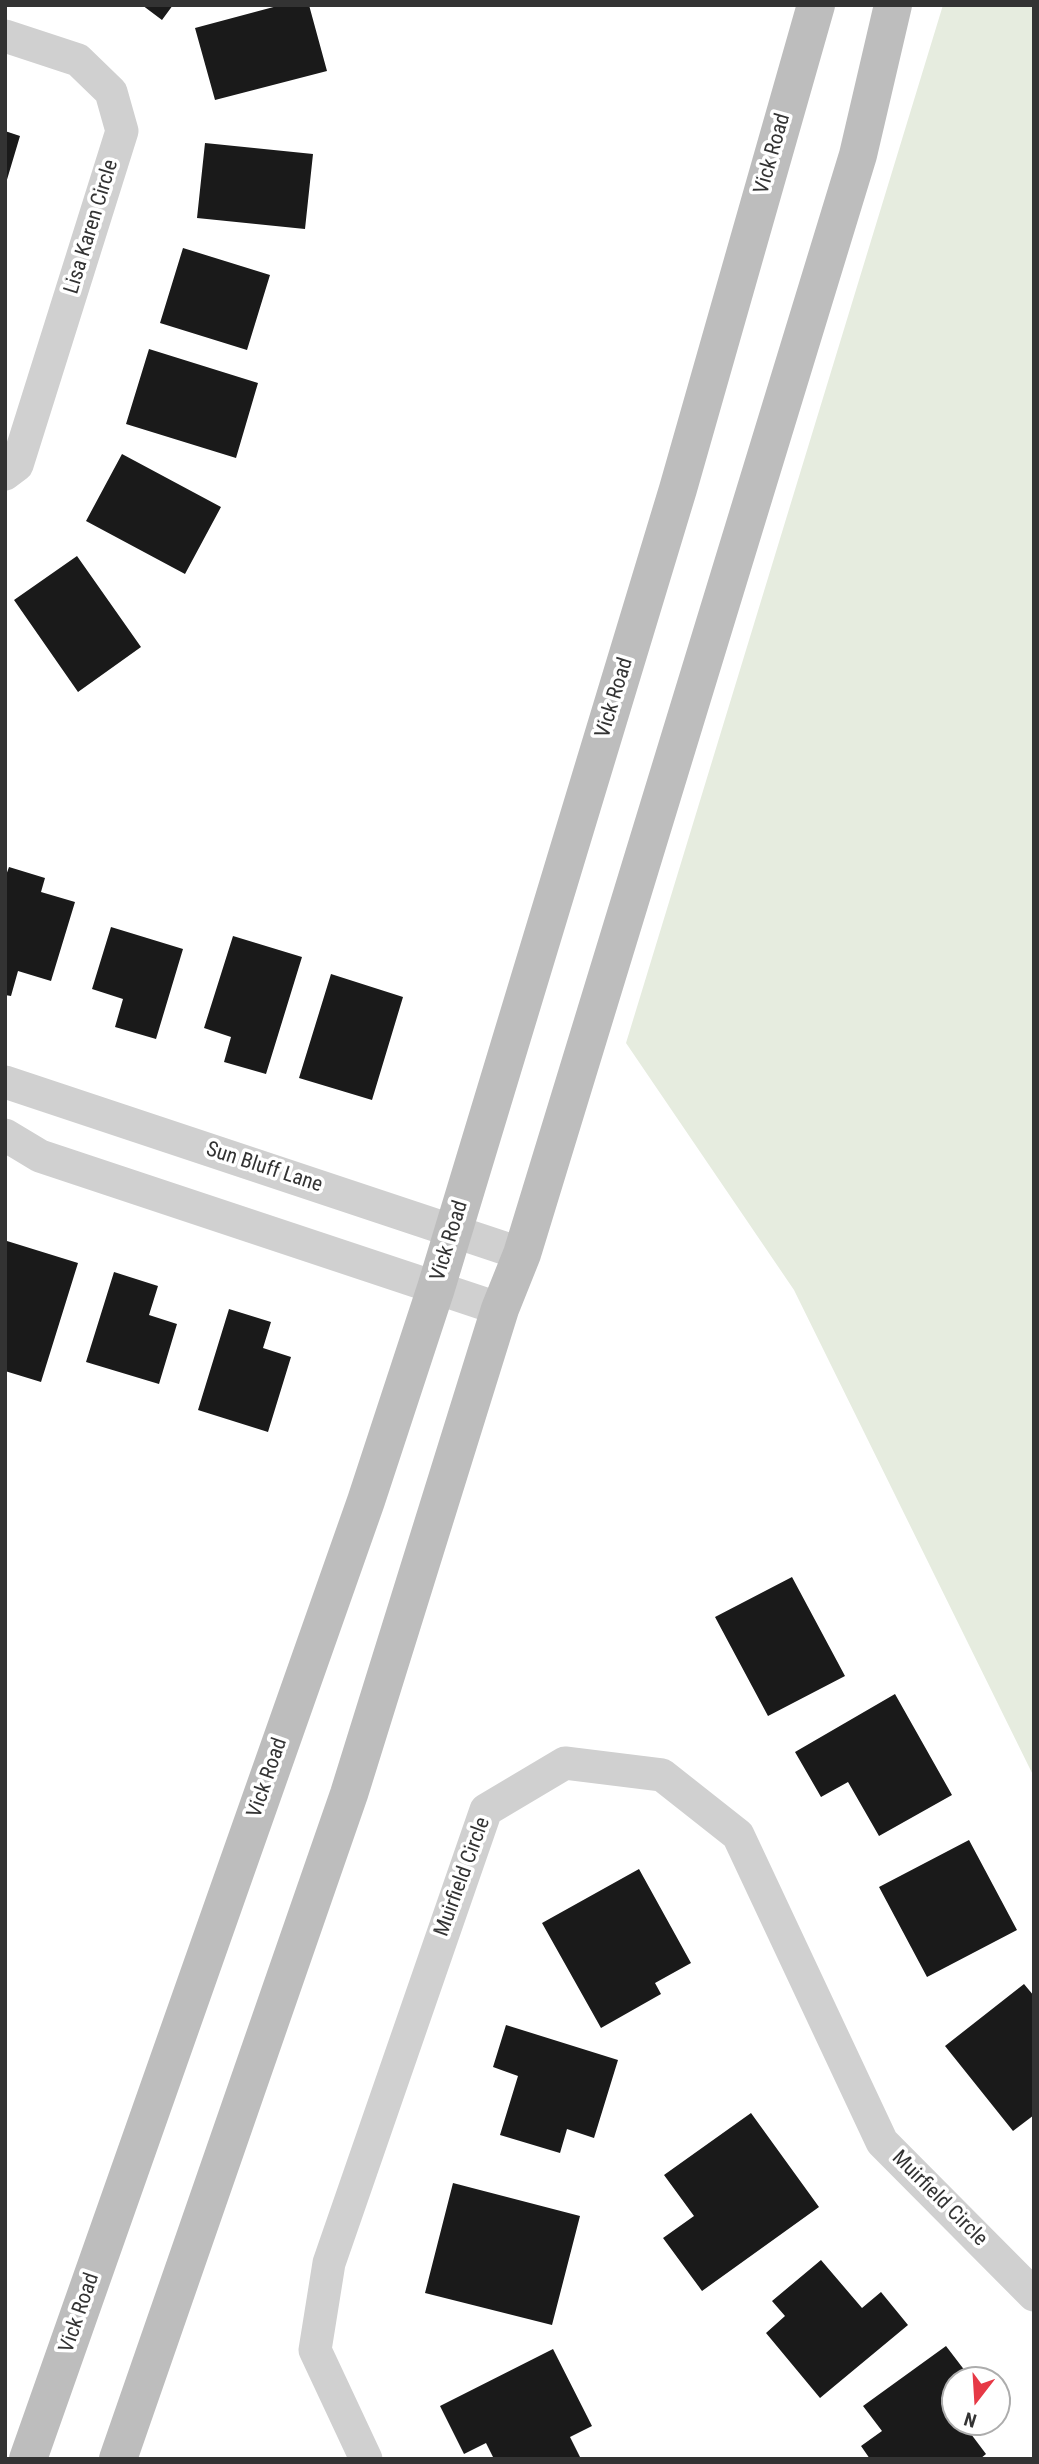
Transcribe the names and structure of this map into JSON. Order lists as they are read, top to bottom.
{
  "streets": {
    "street": [
      "Vick Road",
      "Lisa Karen Circle",
      "Sun Bluff Lane",
      "Muirfield Circle"
    ]
  },
  "crossings": [
    ["Vick Road", "Sun Bluff Lane"]
  ],
  "north": "bottom"
}
